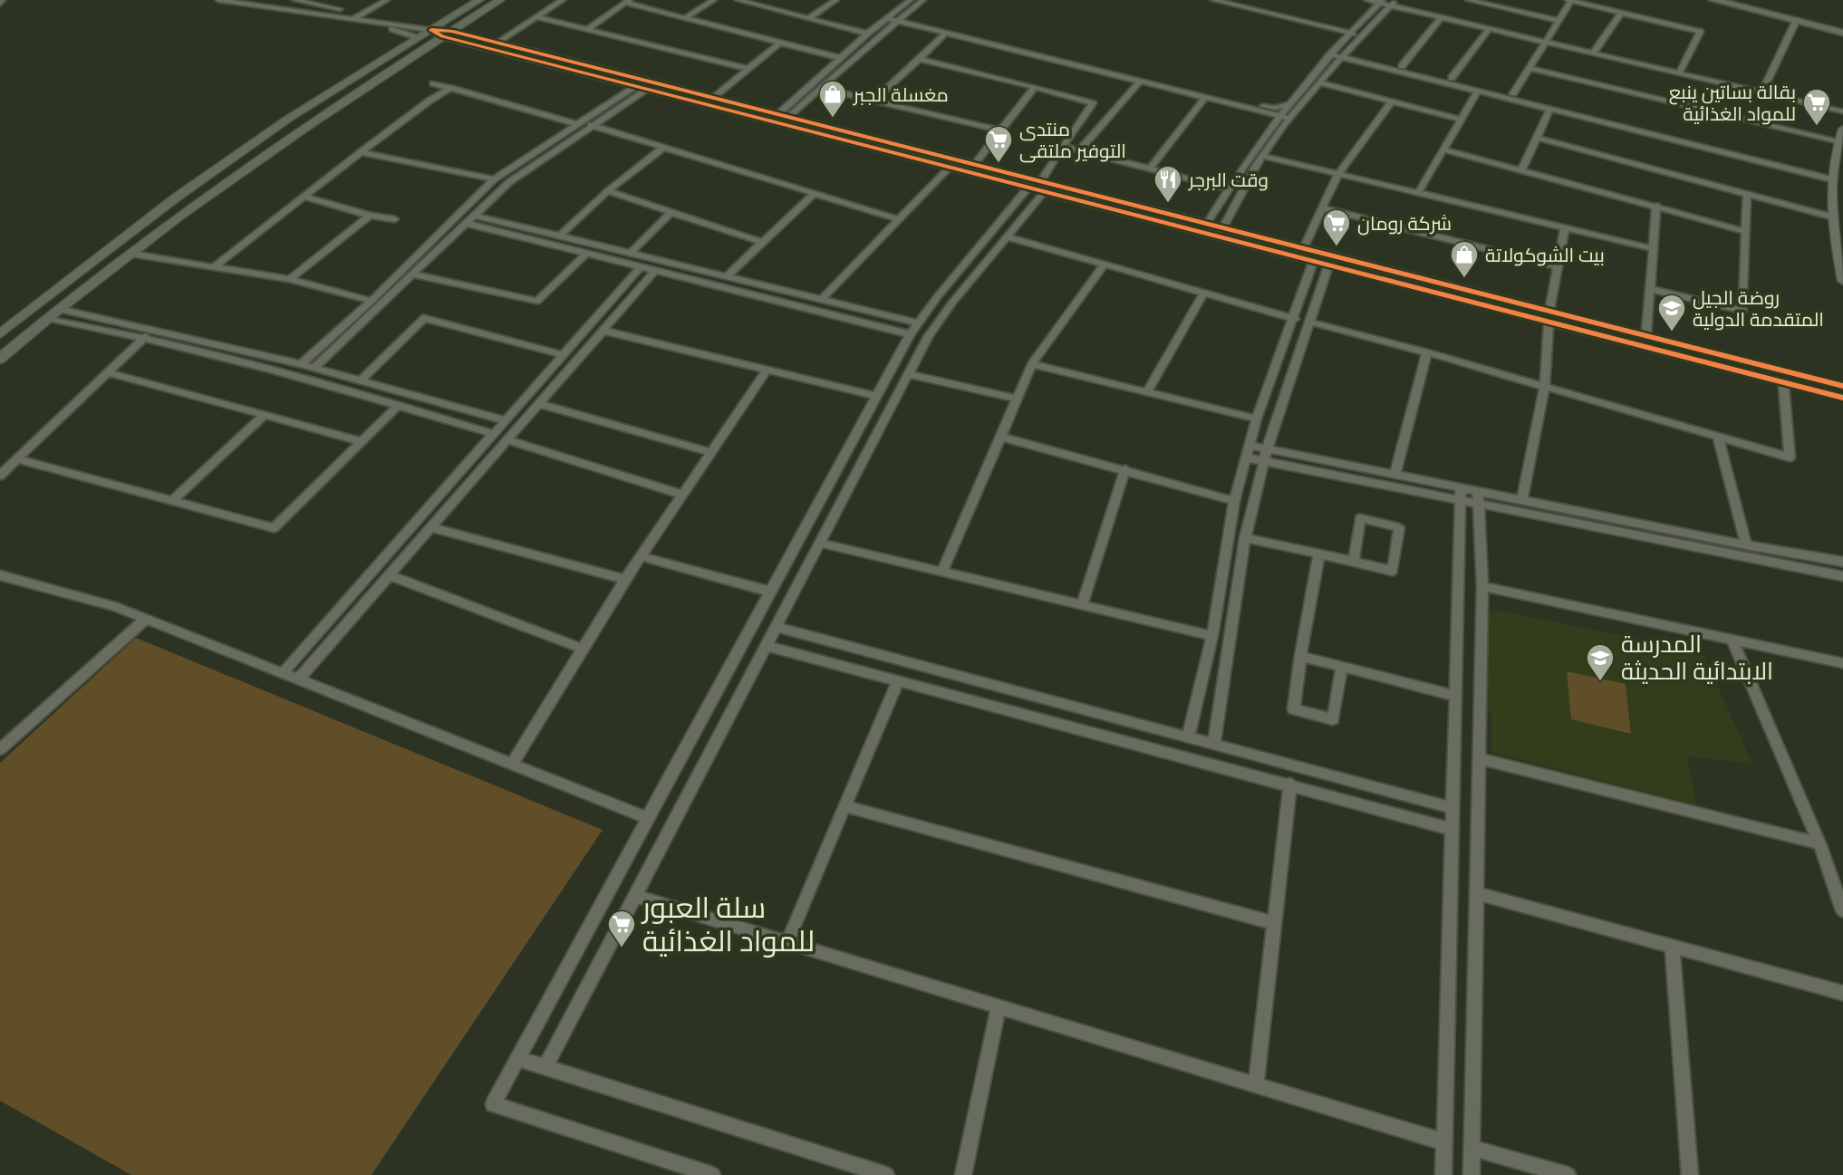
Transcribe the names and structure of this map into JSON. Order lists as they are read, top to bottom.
{
  "places": {
    "shop": ["مغسلة الجبر", "بيت الشوكولاتة"],
    "supermarket": [
      "بقالة بساتين ينبع للمواد الغذائية",
      "منتدى التوفير ملتقى",
      "شركة رومان",
      "سلة العبور للمواد الغذائية"
    ],
    "restaurant": ["وقت البرجر"],
    "school or university": ["روضة الجيل المتقدمة الدولية", "المدرسة الابتدائية الحديثة"]
  }
}
